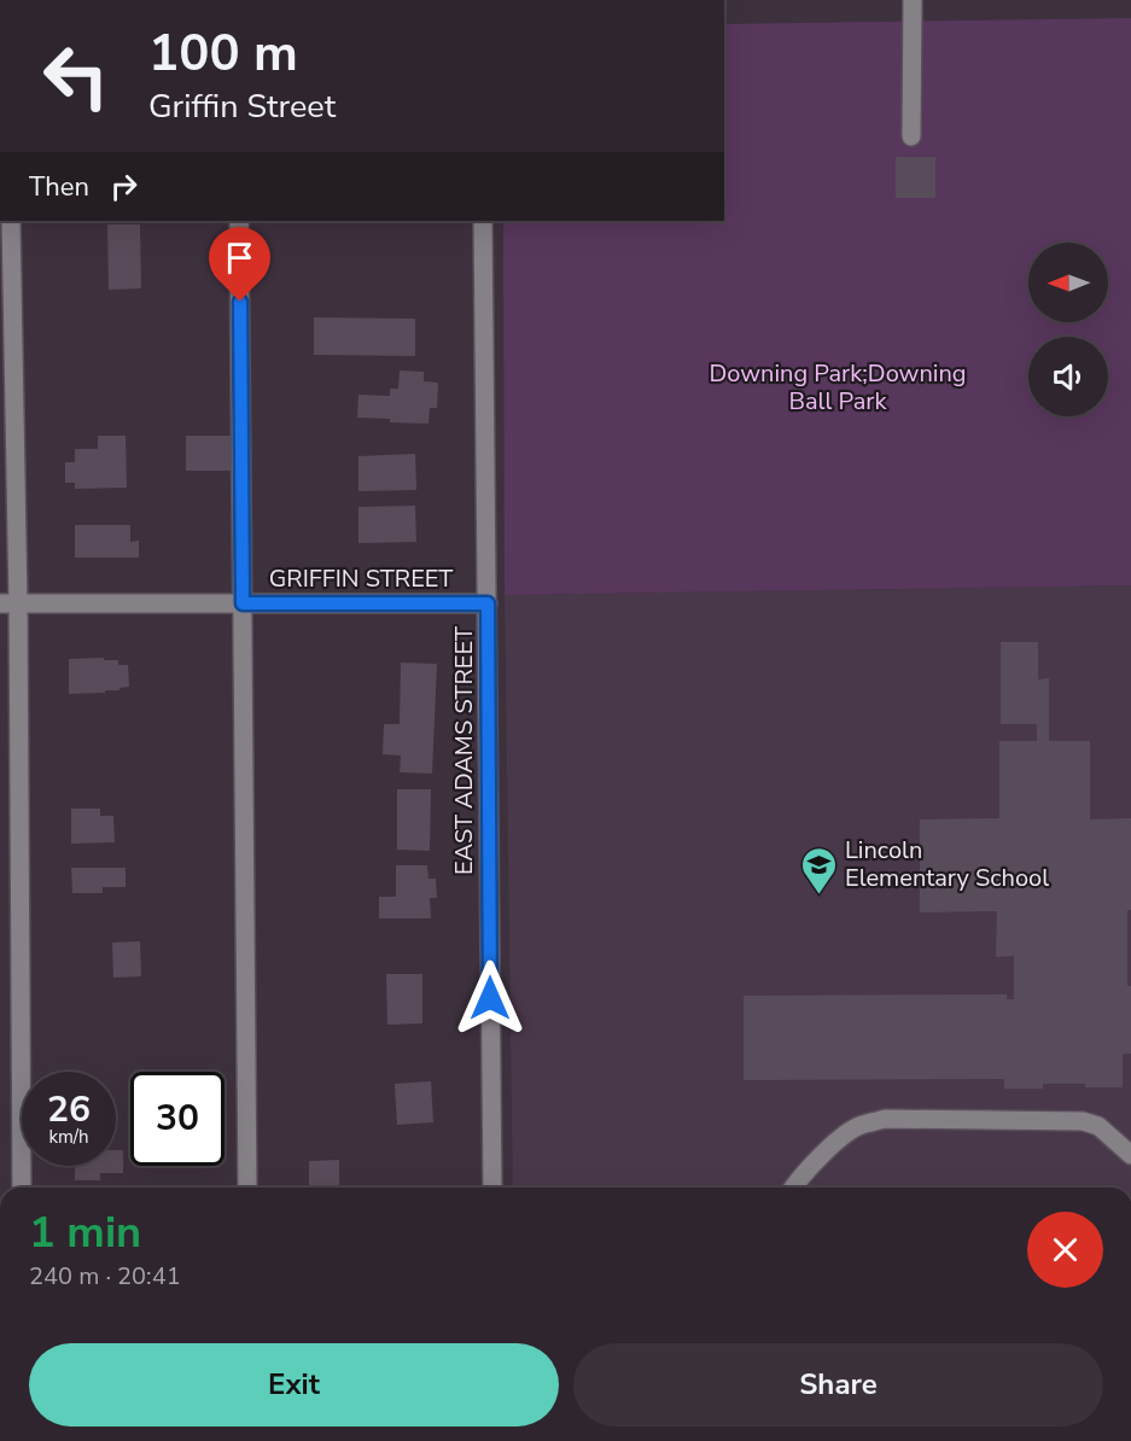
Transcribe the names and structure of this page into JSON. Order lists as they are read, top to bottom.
{
  "streets": {
    "street": ["GRIFFIN STREET", "EAST ADAMS STREET"]
  },
  "crossings": [
    ["GRIFFIN STREET", "EAST ADAMS STREET"]
  ],
  "parks": ["Downing Park;Downing Ball Park"],
  "places": {
    "school or university": ["Lincoln Elementary School"]
  },
  "north": "left",
  "page": {
    "turn": ["100 m", "Griffin Street"],
    "then": "Then",
    "speed": "26 km/h",
    "limit": "30",
    "heading": ["1 min", "240 m · 20:41"],
    "buttons": ["Exit", "Share"]
  }
}
